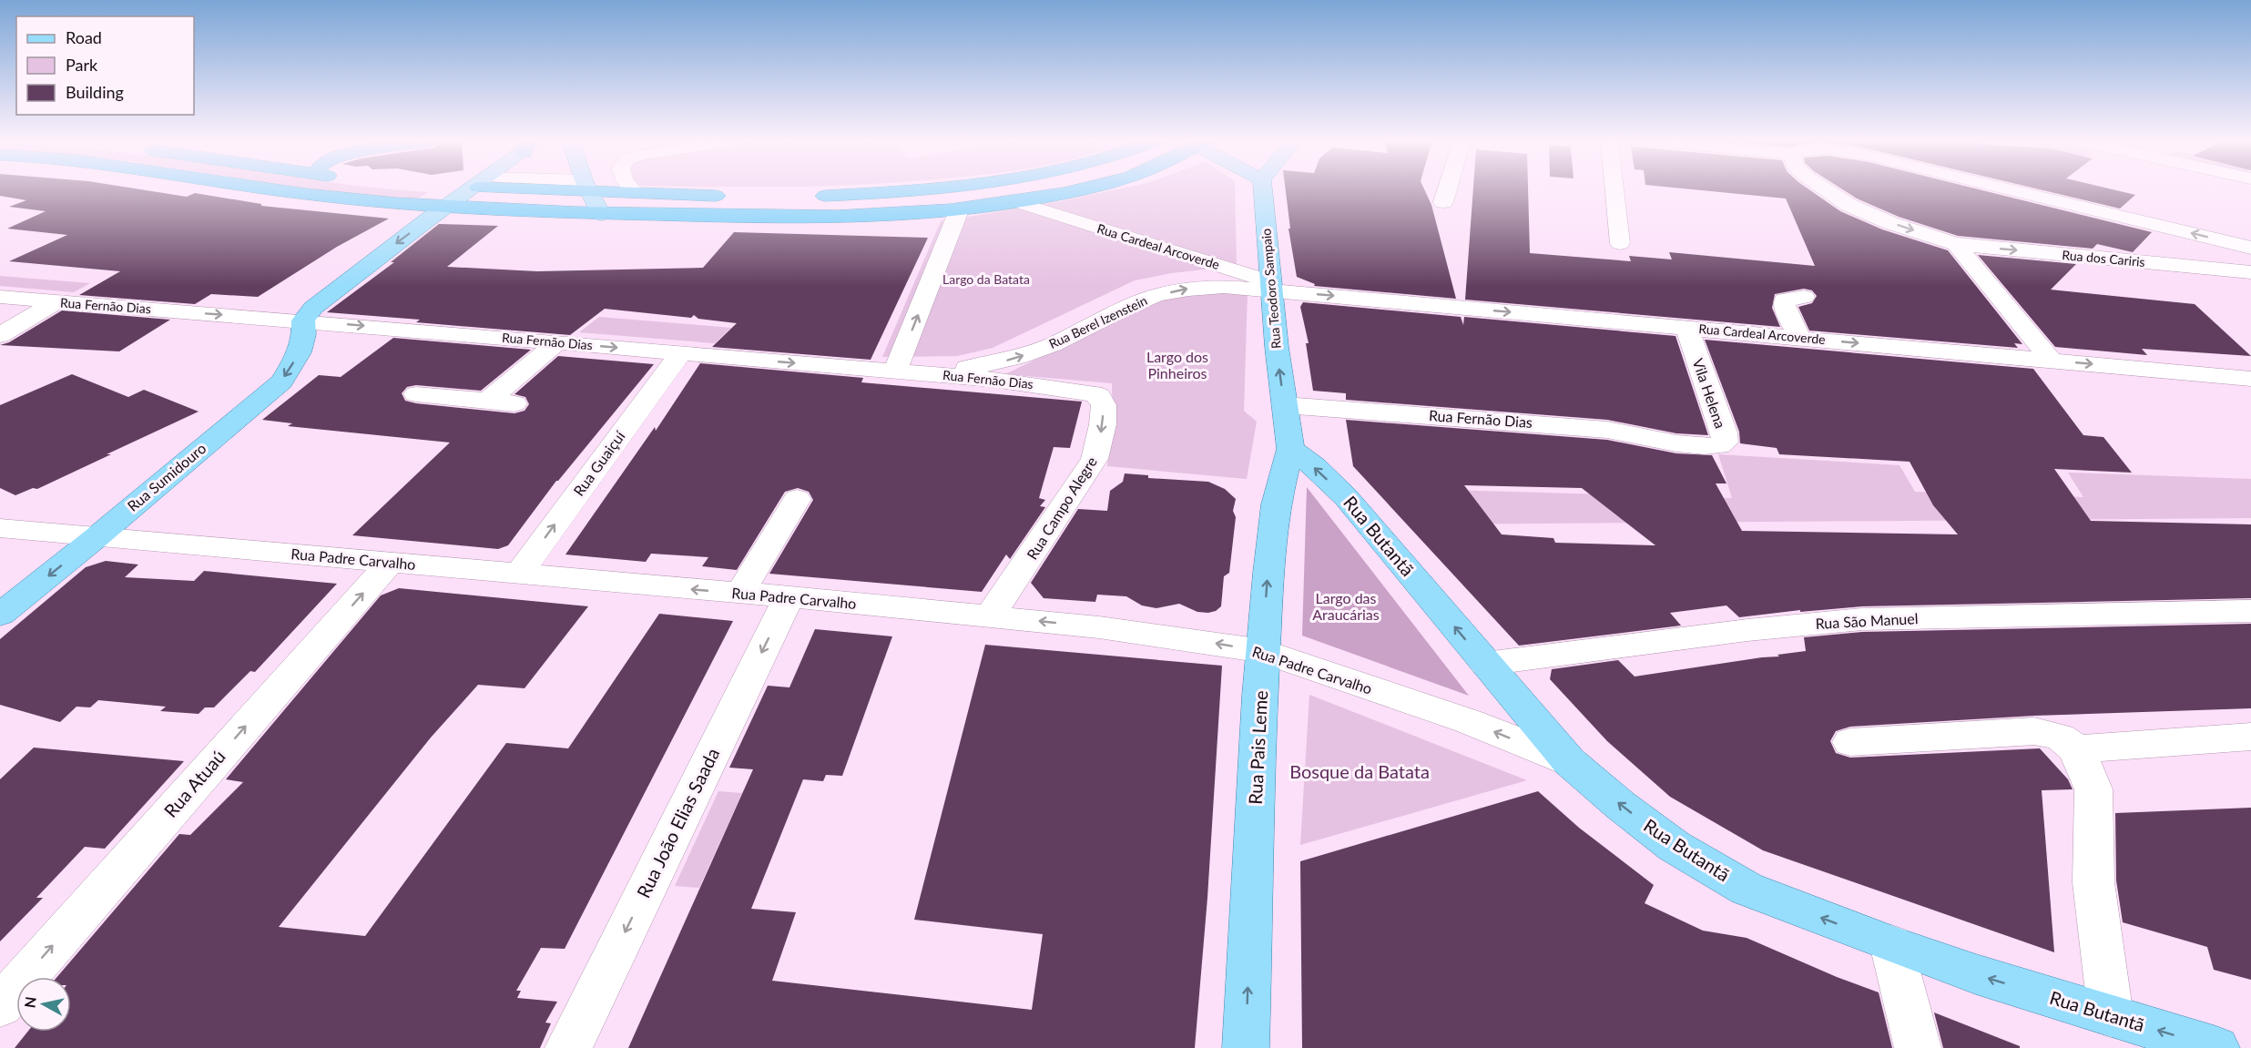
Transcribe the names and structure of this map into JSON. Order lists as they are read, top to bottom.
{
  "streets": {
    "main road": [
      "Rua Teodoro Sampaio",
      "Rua Sumidouro",
      "Rua Butantã",
      "Rua Pais Leme"
    ],
    "street": [
      "Rua Cardeal Arcoverde",
      "Rua dos Cariris",
      "Rua Fernão Dias",
      "Rua Berel Izenstein",
      "Vila Helena",
      "Rua Guaiçuí",
      "Rua Campo Alegre",
      "Rua Padre Carvalho",
      "Rua São Manuel",
      "Rua Atuaú",
      "Rua João Elias Saada"
    ]
  },
  "crossings": [
    ["Rua Cardeal Arcoverde", "Rua Teodoro Sampaio"],
    ["Rua Cardeal Arcoverde", "Rua Berel Izenstein"],
    ["Rua Cardeal Arcoverde", "Vila Helena"],
    ["Rua Teodoro Sampaio", "Rua Fernão Dias"],
    ["Rua Teodoro Sampaio", "Rua Berel Izenstein"],
    ["Rua Teodoro Sampaio", "Rua Butantã"],
    ["Rua Teodoro Sampaio", "Rua Pais Leme"],
    ["Rua Fernão Dias", "Rua Berel Izenstein"],
    ["Rua Fernão Dias", "Vila Helena"],
    ["Rua Fernão Dias", "Rua Guaiçuí"],
    ["Rua Fernão Dias", "Rua Sumidouro"],
    ["Rua Fernão Dias", "Rua Campo Alegre"],
    ["Rua Guaiçuí", "Rua Padre Carvalho"],
    ["Rua Sumidouro", "Rua Padre Carvalho"],
    ["Rua Campo Alegre", "Rua Padre Carvalho"],
    ["Rua Butantã", "Rua Padre Carvalho"],
    ["Rua Butantã", "Rua São Manuel"],
    ["Rua Butantã", "Rua Pais Leme"],
    ["Rua Padre Carvalho", "Rua Pais Leme"],
    ["Rua Padre Carvalho", "Rua Atuaú"],
    ["Rua Padre Carvalho", "Rua João Elias Saada"]
  ],
  "one_way": [
    "Rua Cardeal Arcoverde",
    "Rua Teodoro Sampaio",
    "Rua Fernão Dias",
    "Rua Berel Izenstein",
    "Rua Sumidouro",
    "Rua Campo Alegre",
    "Rua Butantã",
    "Rua Padre Carvalho",
    "Rua Pais Leme",
    "Rua Atuaú",
    "Rua João Elias Saada"
  ],
  "parks": [
    "Largo da Batata",
    "Largo dos Pinheiros",
    "Largo das Araucárias",
    "Bosque da Batata"
  ],
  "legend": ["Road", "Park", "Building"],
  "north": "left"
}
